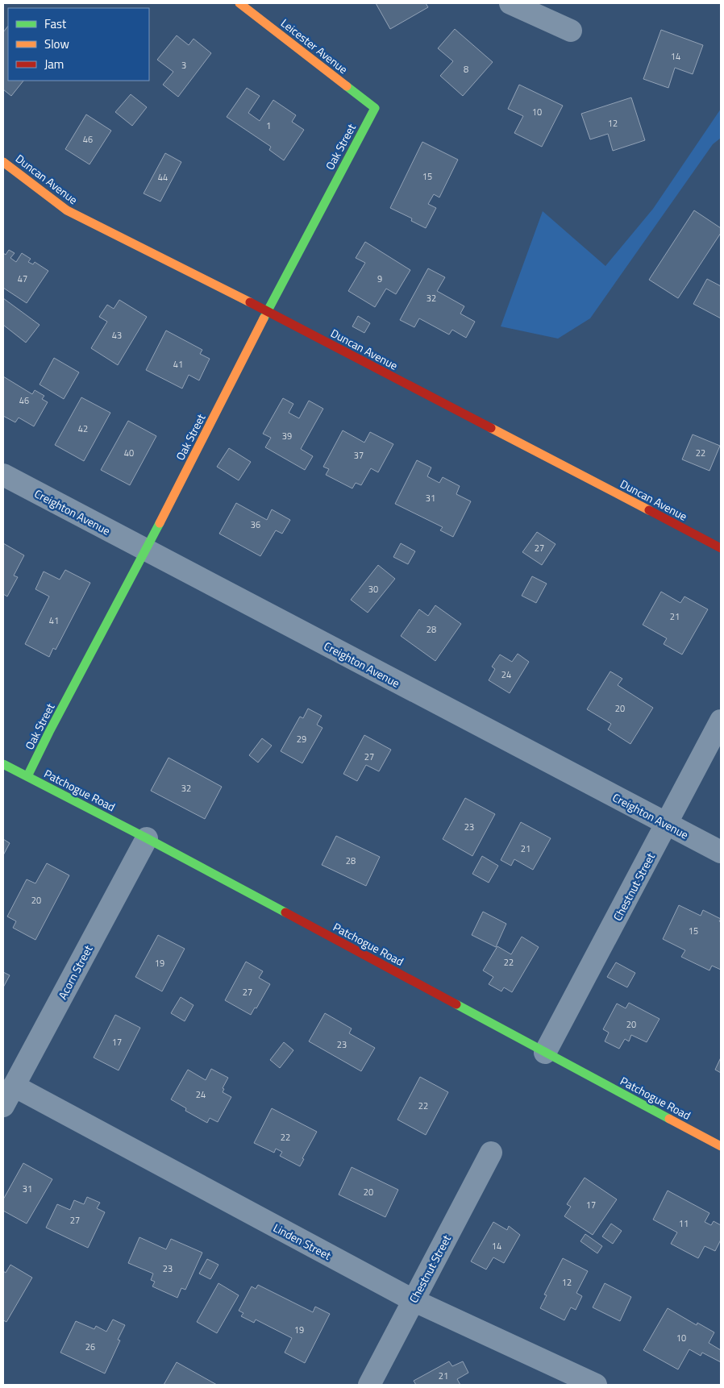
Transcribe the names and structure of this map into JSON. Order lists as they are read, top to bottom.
{
  "streets": {
    "street": [
      "Leicester Avenue",
      "Oak Street",
      "Duncan Avenue",
      "Creighton Avenue",
      "Patchogue Road",
      "Chestnut Street",
      "Acorn Street",
      "Linden Street"
    ]
  },
  "crossings": [
    ["Leicester Avenue", "Oak Street"],
    ["Oak Street", "Duncan Avenue"],
    ["Oak Street", "Creighton Avenue"],
    ["Oak Street", "Patchogue Road"],
    ["Creighton Avenue", "Chestnut Street"],
    ["Patchogue Road", "Chestnut Street"],
    ["Patchogue Road", "Acorn Street"],
    ["Chestnut Street", "Linden Street"],
    ["Acorn Street", "Linden Street"]
  ],
  "house_numbers": [
    "14",
    "3",
    "8",
    "10",
    "12",
    "1",
    "46",
    "15",
    "44",
    "47",
    "9",
    "32",
    "43",
    "41",
    "46",
    "42",
    "39",
    "40",
    "22",
    "37",
    "31",
    "36",
    "27",
    "30",
    "21",
    "41",
    "28",
    "24",
    "20",
    "29",
    "27",
    "32",
    "23",
    "21",
    "28",
    "20",
    "15",
    "22",
    "19",
    "27",
    "20",
    "17",
    "23",
    "24",
    "22",
    "22",
    "31",
    "20",
    "17",
    "27",
    "11",
    "14",
    "23",
    "12",
    "19",
    "10",
    "26",
    "21"
  ],
  "legend": ["Fast", "Slow", "Jam"]
}
